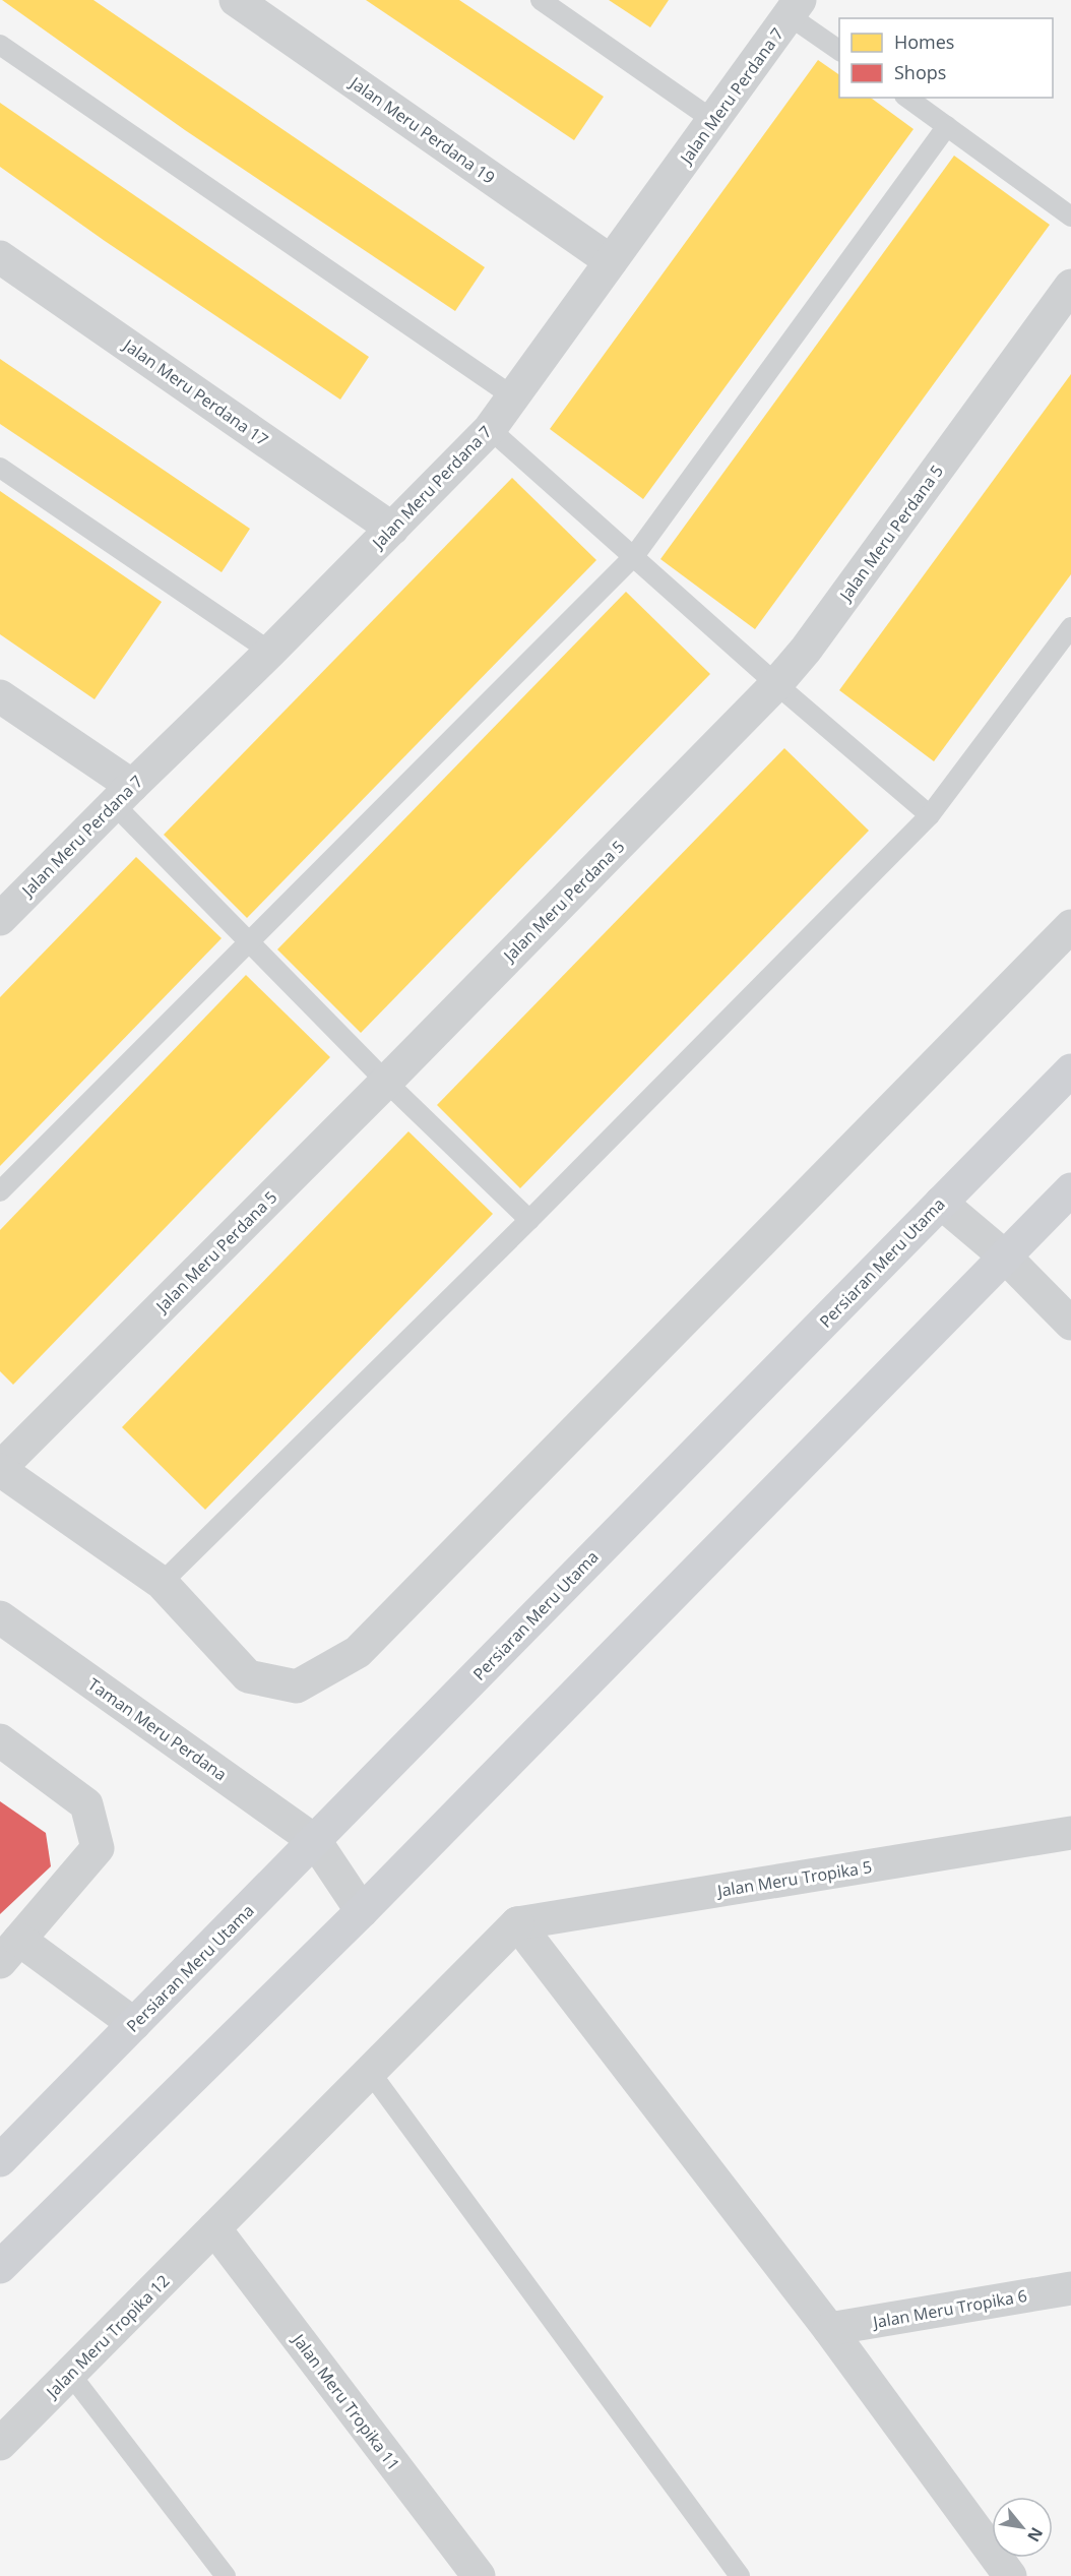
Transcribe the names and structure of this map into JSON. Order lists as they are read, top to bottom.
{
  "streets": {
    "main road": ["Persiaran Meru Utama"],
    "street": [
      "Jalan Meru Perdana 7",
      "Jalan Meru Perdana 19",
      "Jalan Meru Perdana 17",
      "Jalan Meru Perdana 5",
      "Taman Meru Perdana",
      "Jalan Meru Tropika 5",
      "Jalan Meru Tropika 6",
      "Jalan Meru Tropika 12",
      "Jalan Meru Tropika 11"
    ]
  },
  "crossings": [
    ["Jalan Meru Perdana 7", "Jalan Meru Perdana 19"],
    ["Jalan Meru Perdana 7", "Jalan Meru Perdana 17"],
    ["Persiaran Meru Utama", "Taman Meru Perdana"],
    ["Jalan Meru Tropika 5", "Jalan Meru Tropika 12"],
    ["Jalan Meru Tropika 12", "Jalan Meru Tropika 11"]
  ],
  "legend": ["Homes", "Shops"],
  "north": "bottom right"
}
